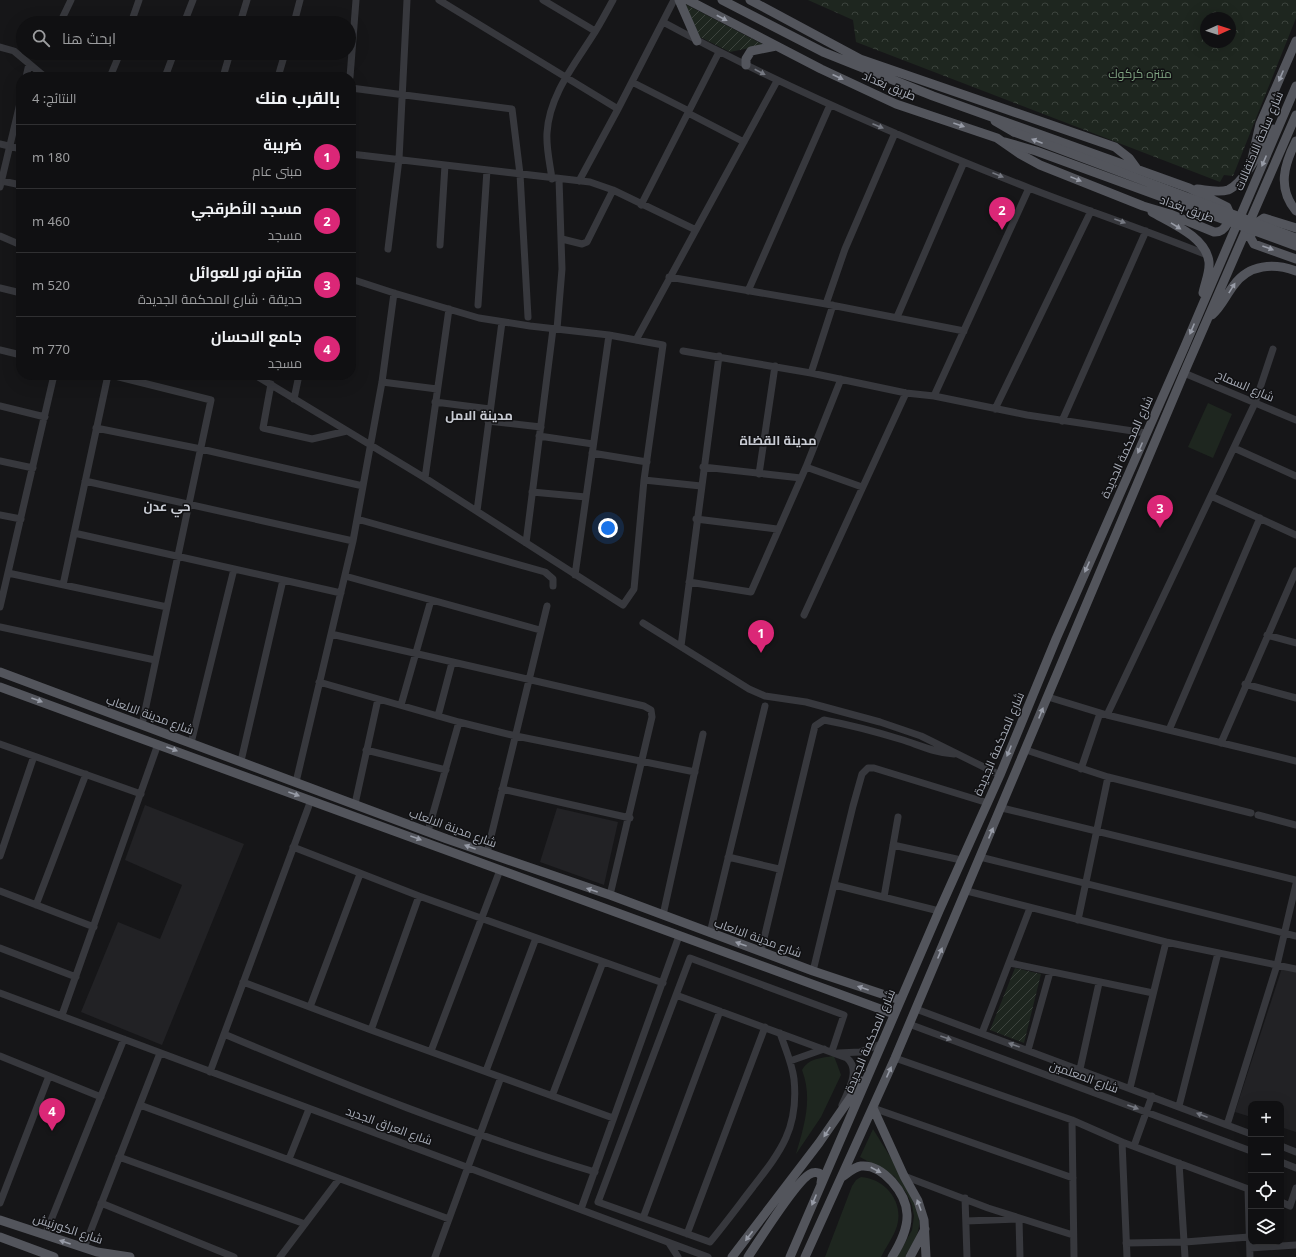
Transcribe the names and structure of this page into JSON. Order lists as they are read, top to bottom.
{
  "streets": {
    "main road": [
      "طريق بغداد",
      "شارع ساحة الاحتفالات",
      "شارع المحكمة الجديدة",
      "شارع مدينة الالعاب",
      "شارع الكورنيش"
    ],
    "street": ["شارع السماح", "شارع المعلمين", "شارع العراق الجديد"]
  },
  "crossings": [
    ["شارع ساحة الاحتفالات", "شارع المحكمة الجديدة"],
    ["شارع السماح", "شارع المحكمة الجديدة"],
    ["شارع المحكمة الجديدة", "شارع مدينة الالعاب"],
    ["شارع المحكمة الجديدة", "شارع المعلمين"]
  ],
  "districts": ["مدينة الامل", "مدينة القضاة", "حي عدن"],
  "parks": ["متنزه كركوك"],
  "north": "right",
  "page": {
    "search": "ابحث هنا",
    "heading": ["بالقرب منك", "النتائج: 4"],
    "list": [
      {
        "mark": "1",
        "name": "ضريبة",
        "note": "مبنى عام",
        "value": "180 m"
      },
      {
        "mark": "2",
        "name": "مسجد الأطرقجي",
        "note": "مسجد",
        "value": "460 m"
      },
      {
        "mark": "3",
        "name": "متنزه نور للعوائل",
        "note": "حديقة · شارع المحكمة الجديدة",
        "value": "520 m"
      },
      {
        "mark": "4",
        "name": "جامع الاحسان",
        "note": "مسجد",
        "value": "770 m"
      }
    ],
    "pins": [
      "2",
      "3",
      "1",
      "4"
    ],
    "map_buttons": ["+", "−"]
  }
}
